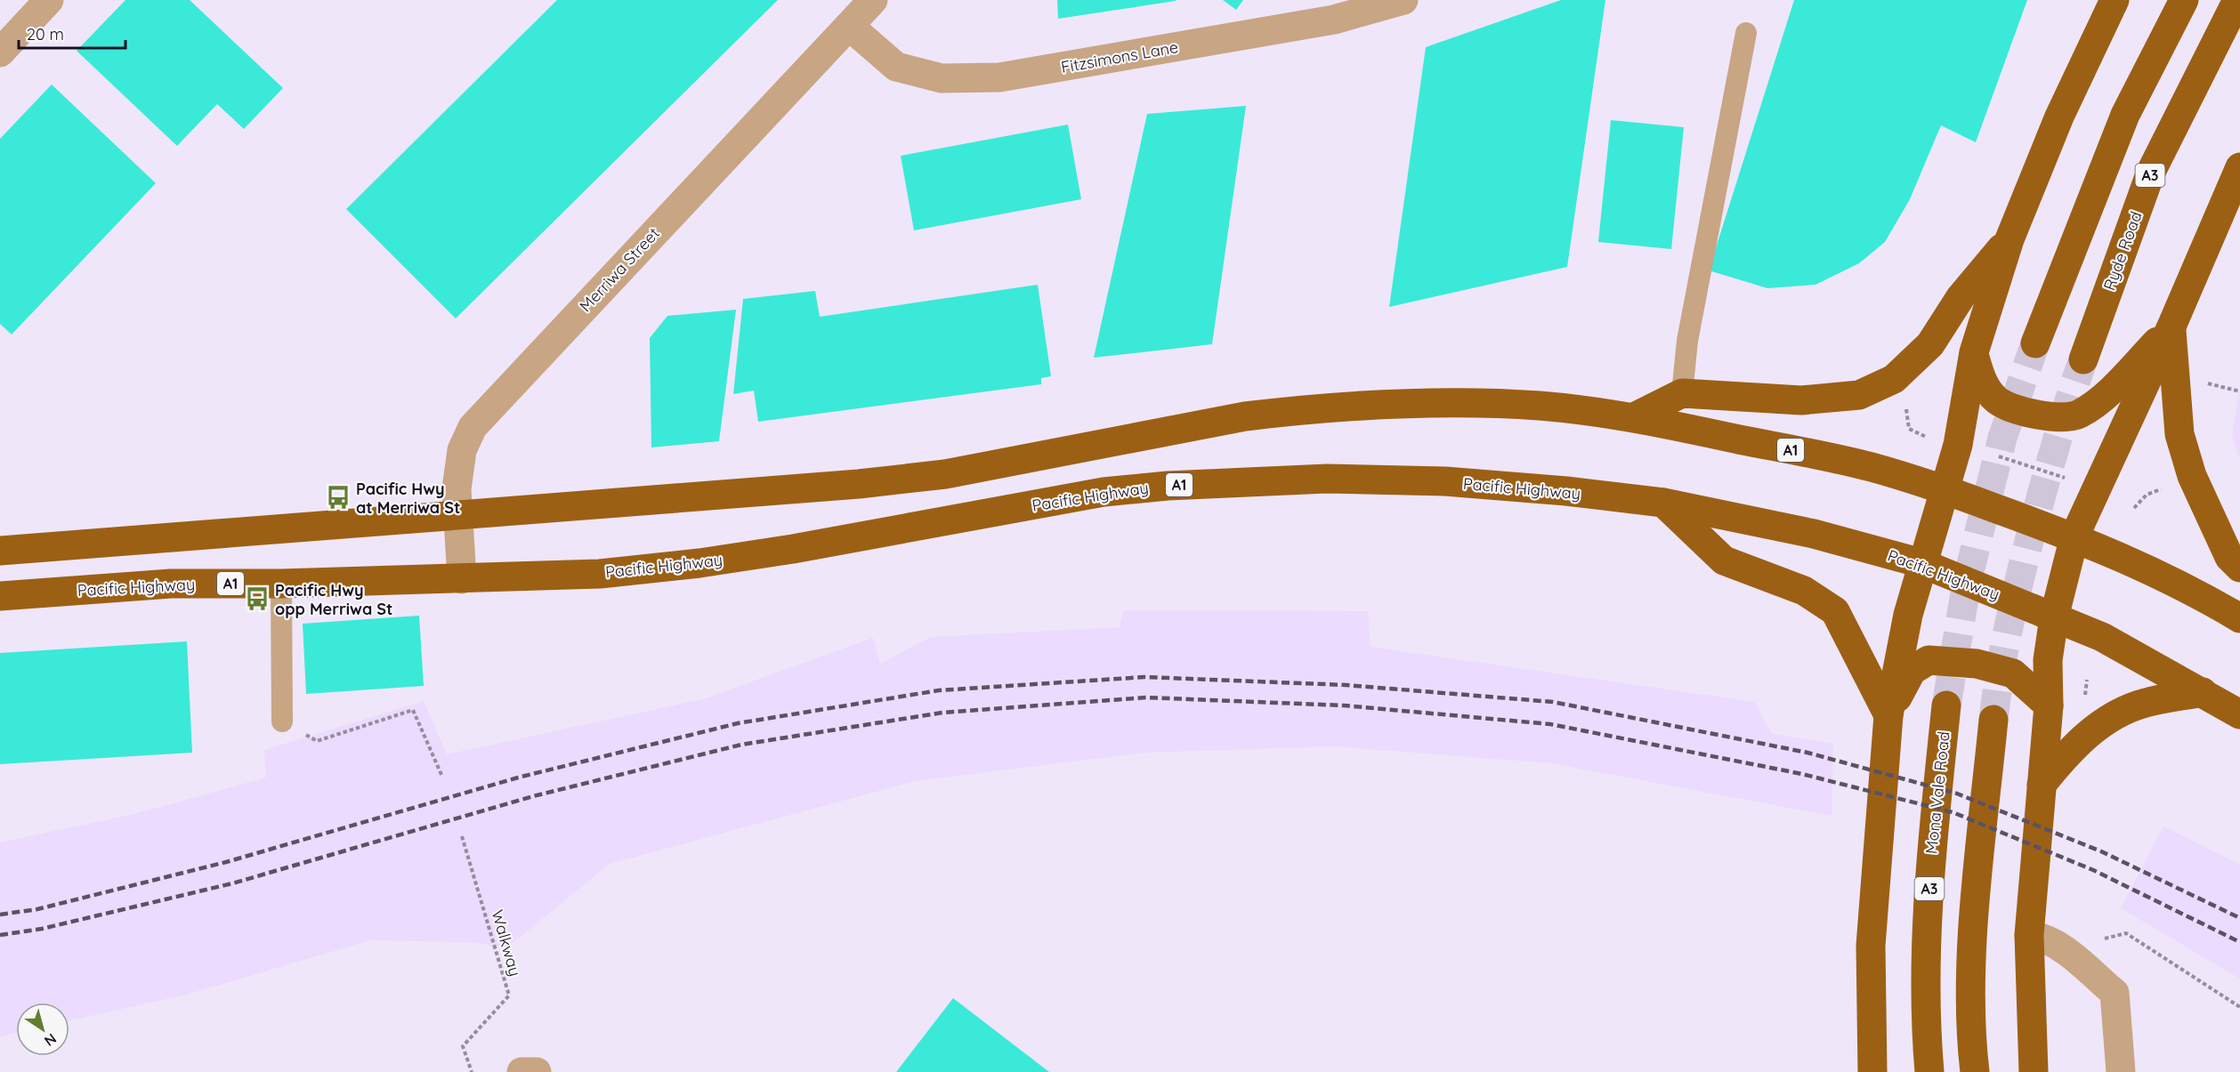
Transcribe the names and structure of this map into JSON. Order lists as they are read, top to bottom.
{
  "streets": {
    "highway": [
      "A3",
      "Ryde Road",
      "A1",
      "Pacific Highway",
      "Mona Vale Road"
    ],
    "street": ["Fitzsimons Lane", "Merriwa Street"],
    "path": ["Walkway"]
  },
  "crossings": [
    ["Fitzsimons Lane", "Merriwa Street"],
    ["Merriwa Street", "A1"],
    ["Merriwa Street", "Pacific Highway"]
  ],
  "places": {
    "bus stop": ["Pacific Hwy at Merriwa St", "Pacific Hwy opp Merriwa St"]
  },
  "scale_bar": "20 m",
  "north": "bottom right"
}
